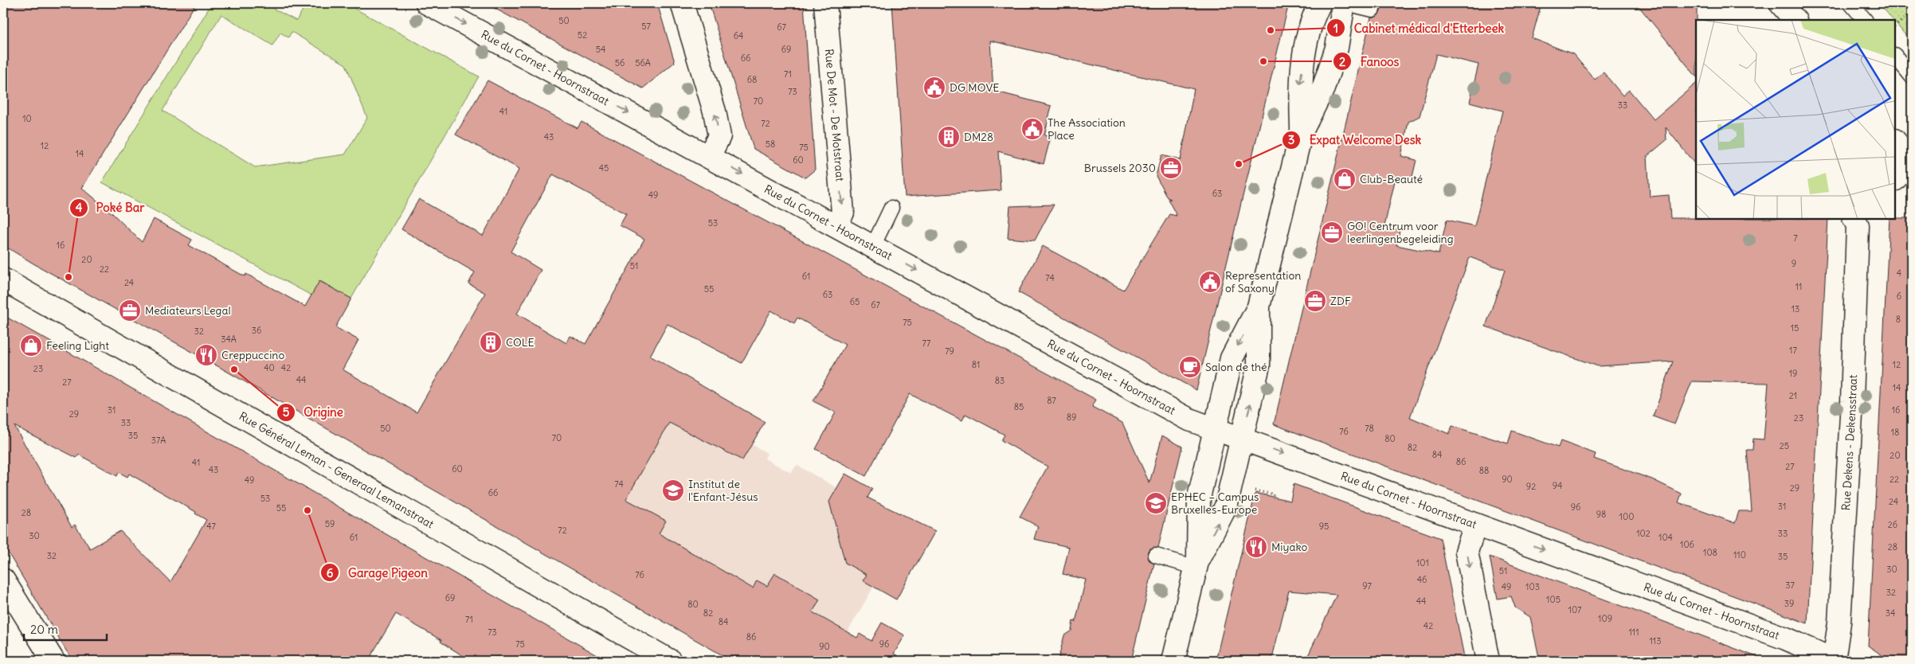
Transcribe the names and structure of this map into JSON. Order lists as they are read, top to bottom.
{
  "streets": {
    "street": [
      "Rue du Cornet - Hoornstraat",
      "Rue De Mot - De Motstraat",
      "Rue Dekens - Dekensstraat",
      "Rue Général Leman - Generaal Lemanstraat"
    ]
  },
  "crossings": [
    ["Rue du Cornet - Hoornstraat", "Rue De Mot - De Motstraat"],
    ["Rue du Cornet - Hoornstraat", "Rue Dekens - Dekensstraat"]
  ],
  "one_way": ["Rue du Cornet - Hoornstraat"],
  "places": {
    "other": [
      "Cabinet médical d'Etterbeek",
      "Fanoos",
      "Expat Welcome Desk",
      "Poké Bar",
      "Origine",
      "Garage Pigeon"
    ],
    "public building": ["DG MOVE", "The Association Place", "Representation of Saxony"],
    "building": ["DM28", "COLE"],
    "office": [
      "Brussels 2030",
      "GO! Centrum voor leerlingenbegeleiding",
      "ZDF",
      "Mediateurs Legal"
    ],
    "shop": ["Club-Beauté", "Feeling Light"],
    "restaurant": ["Creppuccino", "Miyako"],
    "cafe": ["Salon de thé"],
    "school or university": ["Institut de l'Enfant-Jésus", "EPHEC – Campus Bruxelles-Europe"]
  },
  "house_numbers": [
    "50",
    "57",
    "67",
    "52",
    "64",
    "54",
    "69",
    "66",
    "56",
    "56A",
    "71",
    "68",
    "73",
    "70",
    "33",
    "41",
    "10",
    "72",
    "43",
    "58",
    "12",
    "75",
    "14",
    "60",
    "45",
    "63",
    "49",
    "53",
    "7",
    "16",
    "20",
    "9",
    "51",
    "22",
    "4",
    "61",
    "74",
    "24",
    "11",
    "55",
    "63",
    "6",
    "65",
    "67",
    "13",
    "8",
    "75",
    "15",
    "36",
    "32",
    "34A",
    "77",
    "17",
    "79",
    "81",
    "12",
    "40",
    "42",
    "23",
    "19",
    "44",
    "83",
    "27",
    "14",
    "21",
    "87",
    "85",
    "31",
    "16",
    "29",
    "89",
    "23",
    "33",
    "50",
    "78",
    "76",
    "18",
    "35",
    "70",
    "80",
    "37A",
    "25",
    "82",
    "84",
    "20",
    "86",
    "41",
    "27",
    "60",
    "43",
    "88",
    "90",
    "22",
    "49",
    "74",
    "94",
    "92",
    "29",
    "66",
    "53",
    "24",
    "31",
    "96",
    "55",
    "28",
    "98",
    "100",
    "59",
    "26",
    "47",
    "95",
    "72",
    "102",
    "33",
    "30",
    "61",
    "104",
    "106",
    "28",
    "108",
    "110",
    "32",
    "35",
    "101",
    "30",
    "51",
    "76",
    "46",
    "37",
    "97",
    "49",
    "103",
    "32",
    "69",
    "105",
    "44",
    "39",
    "80",
    "107",
    "82",
    "34",
    "109",
    "71",
    "84",
    "42",
    "73",
    "111",
    "86",
    "113",
    "75",
    "96",
    "90"
  ],
  "scale_bar": "20 m"
}
